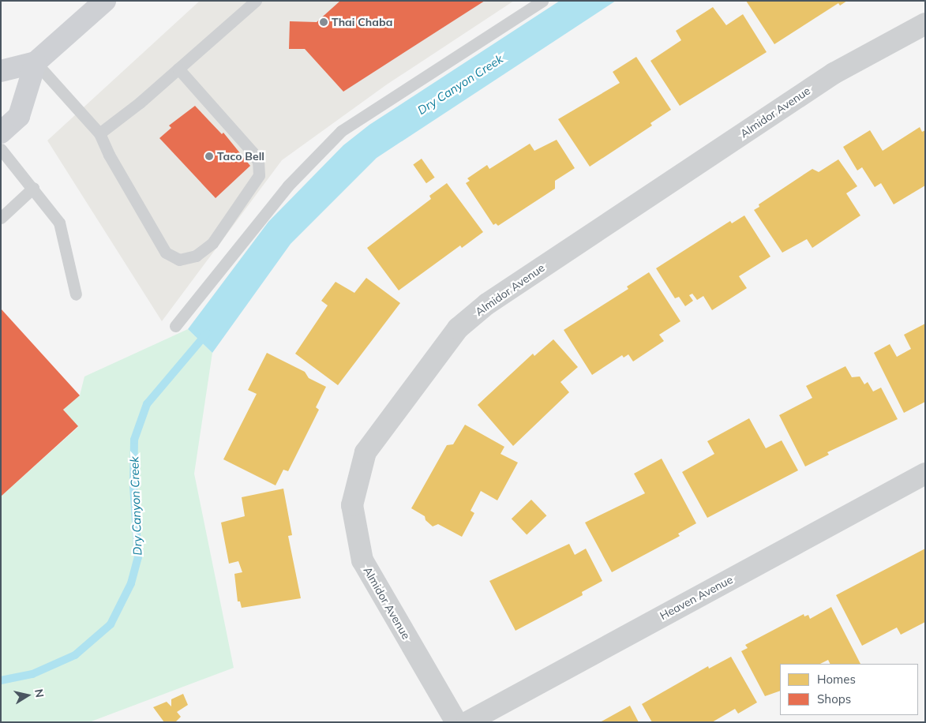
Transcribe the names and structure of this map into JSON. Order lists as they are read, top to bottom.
{
  "streets": {
    "street": ["Almidor Avenue", "Heaven Avenue"]
  },
  "water": ["Dry Canyon Creek"],
  "places": ["Thai Chaba", "Taco Bell"],
  "legend": ["Homes", "Shops"],
  "north": "right"
}
